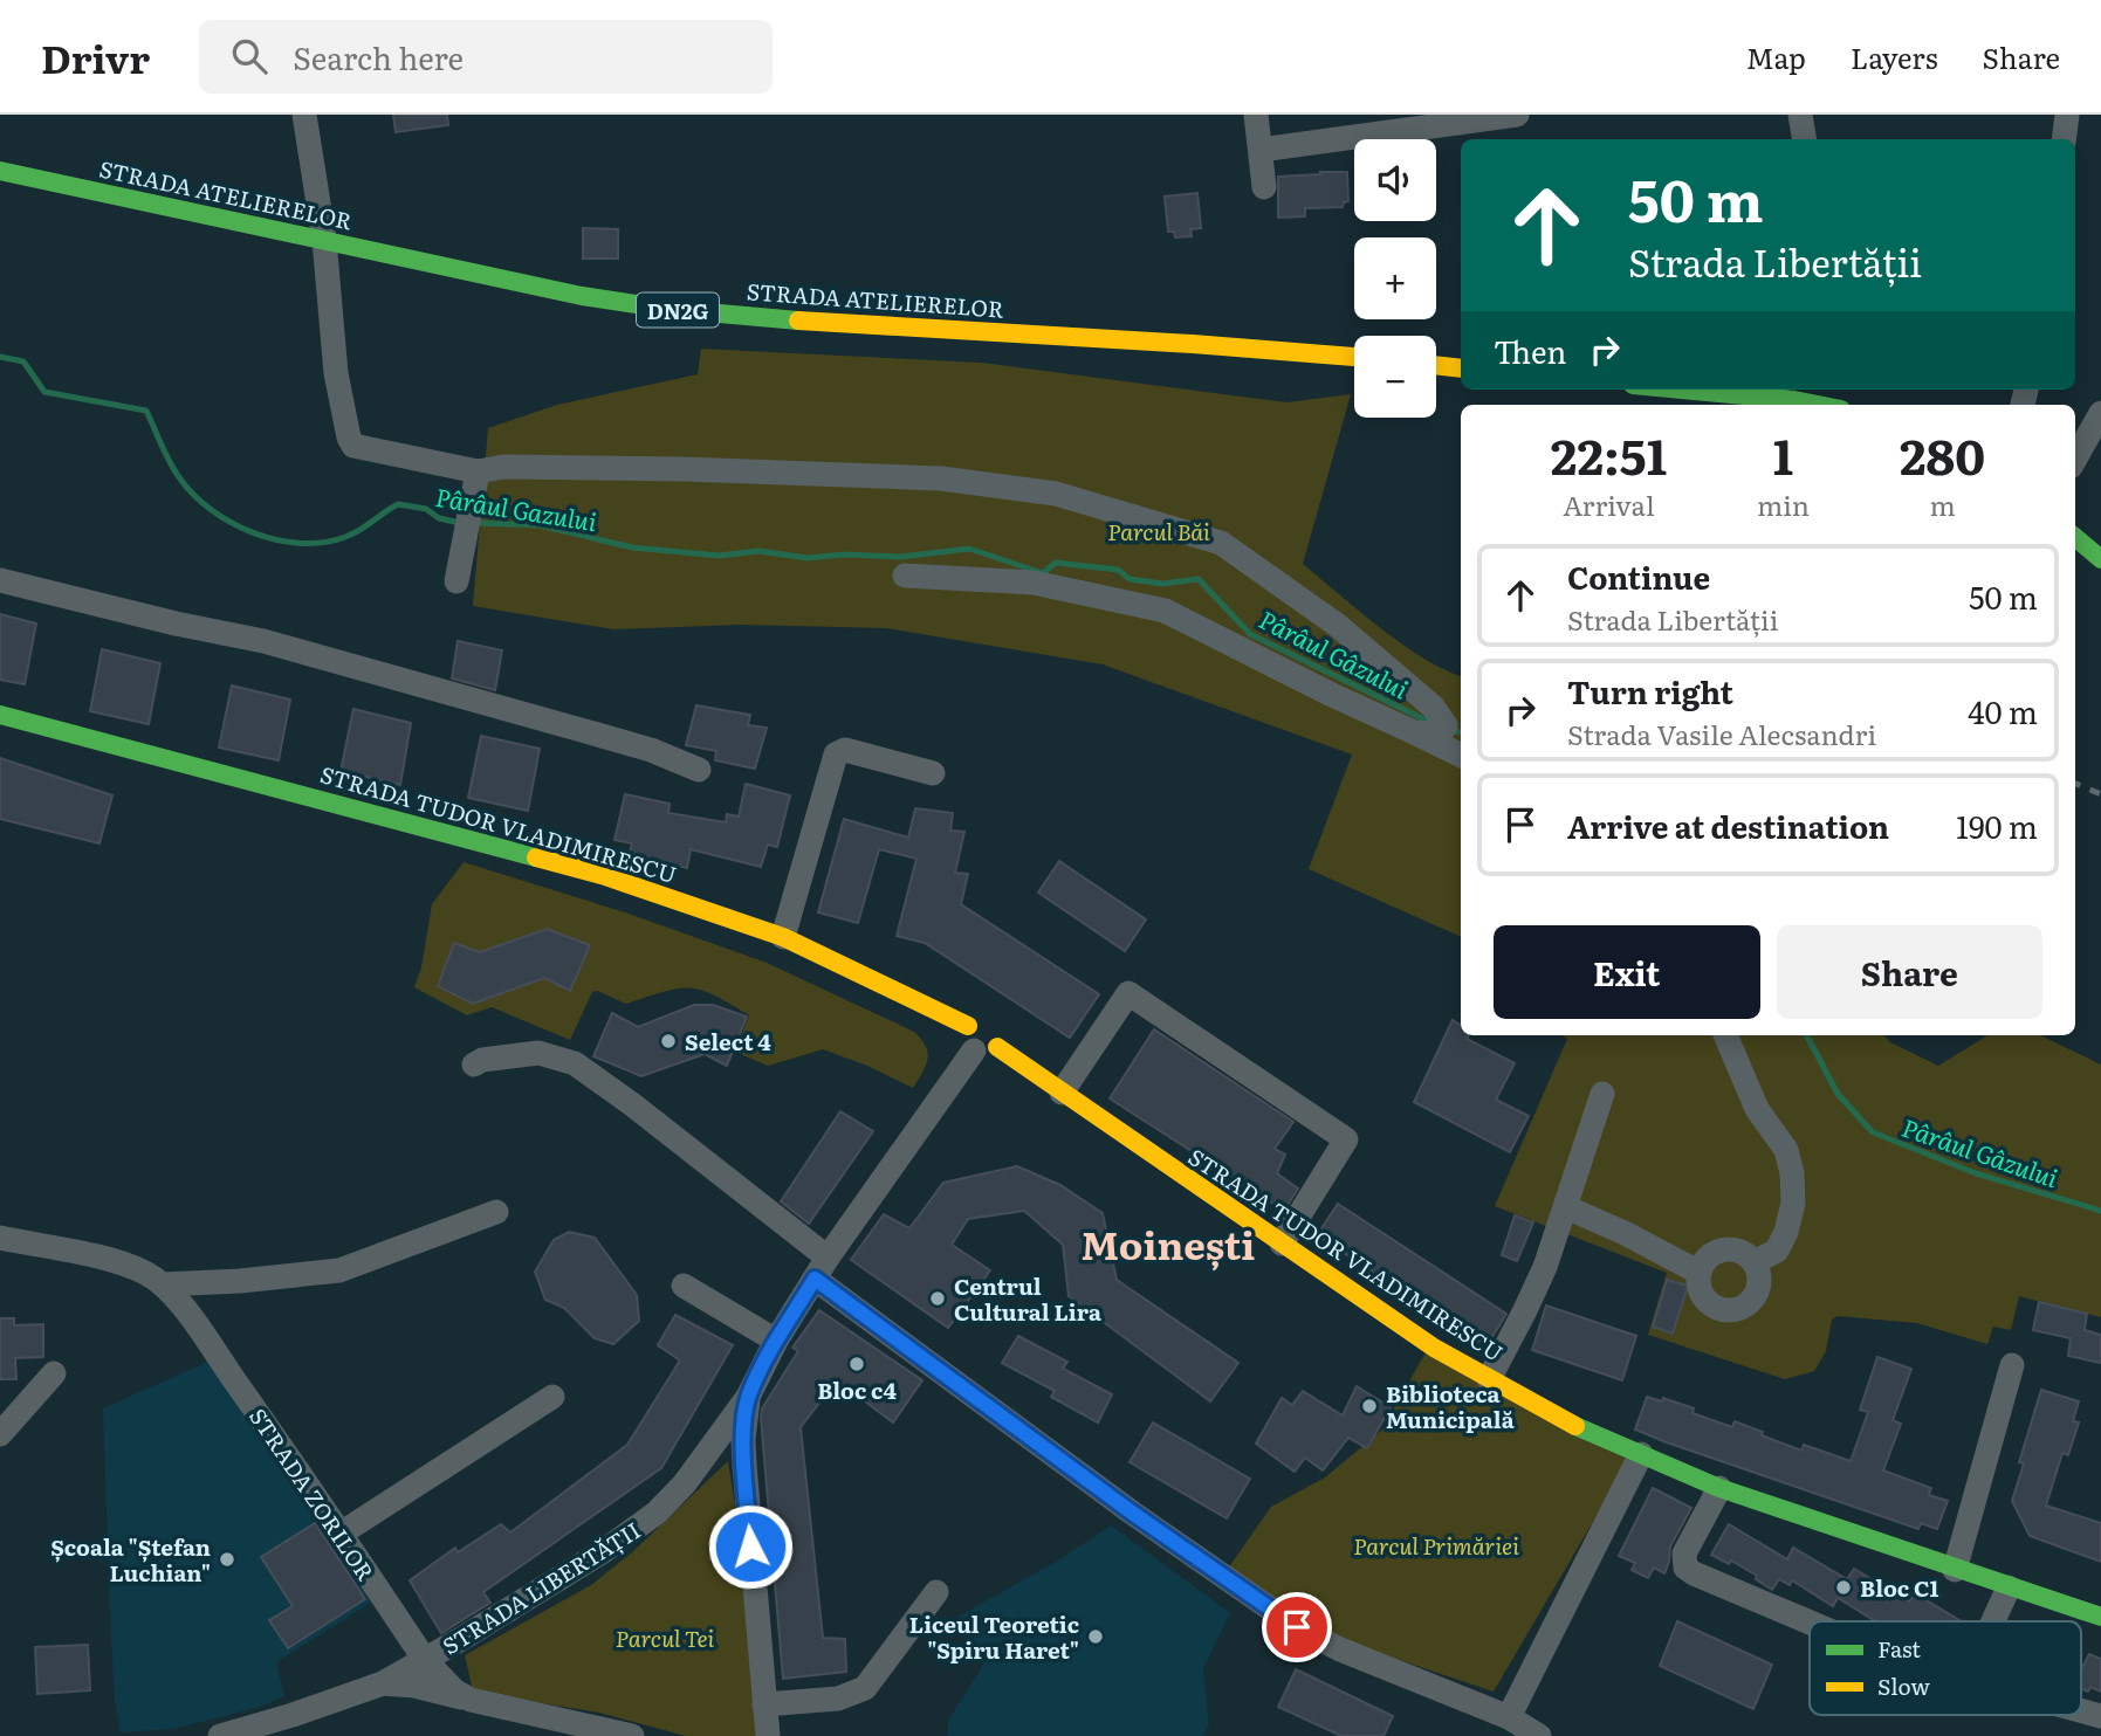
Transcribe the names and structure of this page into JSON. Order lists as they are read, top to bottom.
{
  "streets": {
    "street": [
      "STRADA ATELIERELOR",
      "DN2G",
      "STRADA TUDOR VLADIMIRESCU",
      "STRADA ZORILOR",
      "STRADA LIBERTĂȚII"
    ]
  },
  "crossings": [
    ["STRADA TUDOR VLADIMIRESCU", "STRADA LIBERTĂȚII"],
    ["STRADA ZORILOR", "STRADA LIBERTĂȚII"]
  ],
  "districts": ["Moinești"],
  "water": ["Pârâul Gazului", "Pârâul Gâzului"],
  "parks": ["Parcul Băi", "Parcul Primăriei", "Parcul Tei"],
  "places": [
    "Select 4",
    "Centrul Cultural Lira",
    "Bloc c4",
    "Biblioteca Municipală",
    "Școala \"Ștefan Luchian\"",
    "Bloc C1",
    "Liceul Teoretic \"Spiru Haret\""
  ],
  "legend": ["Fast", "Slow"],
  "page": {
    "header": "Drivr",
    "search": "Search here",
    "nav": ["Map", "Layers", "Share"],
    "map_buttons": ["+", "−"],
    "turn": ["50 m", "Strada Libertății"],
    "then": "Then",
    "eta": [
      "22:51",
      "Arrival",
      "1",
      "min",
      "280",
      "m"
    ],
    "list": [
      {
        "name": "Continue",
        "note": "Strada Libertății",
        "value": "50 m"
      },
      {
        "name": "Turn right",
        "note": "Strada Vasile Alecsandri",
        "value": "40 m"
      },
      {
        "name": "Arrive at destination",
        "value": "190 m"
      }
    ],
    "buttons": ["Exit", "Share"]
  }
}
